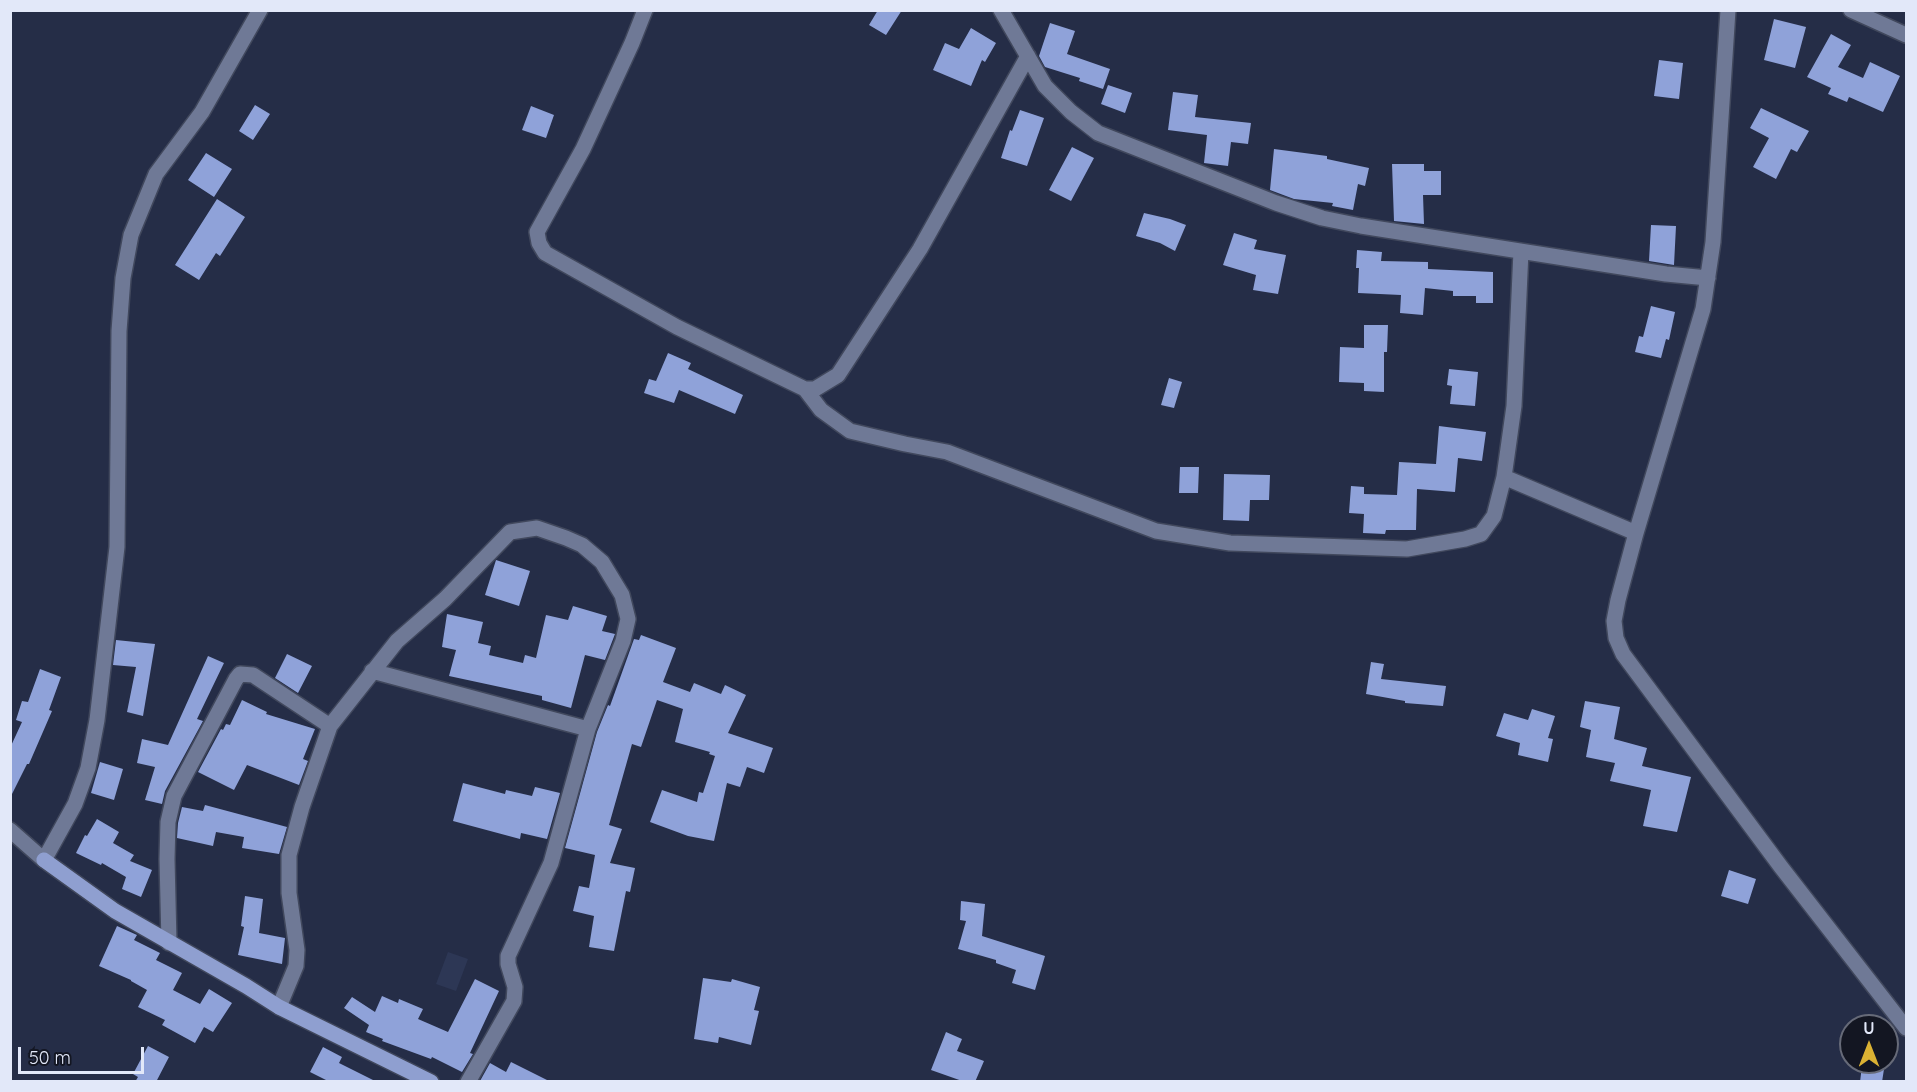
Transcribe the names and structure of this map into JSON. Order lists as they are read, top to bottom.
{
  "scale_bar": "50 m",
  "north": "top"
}
